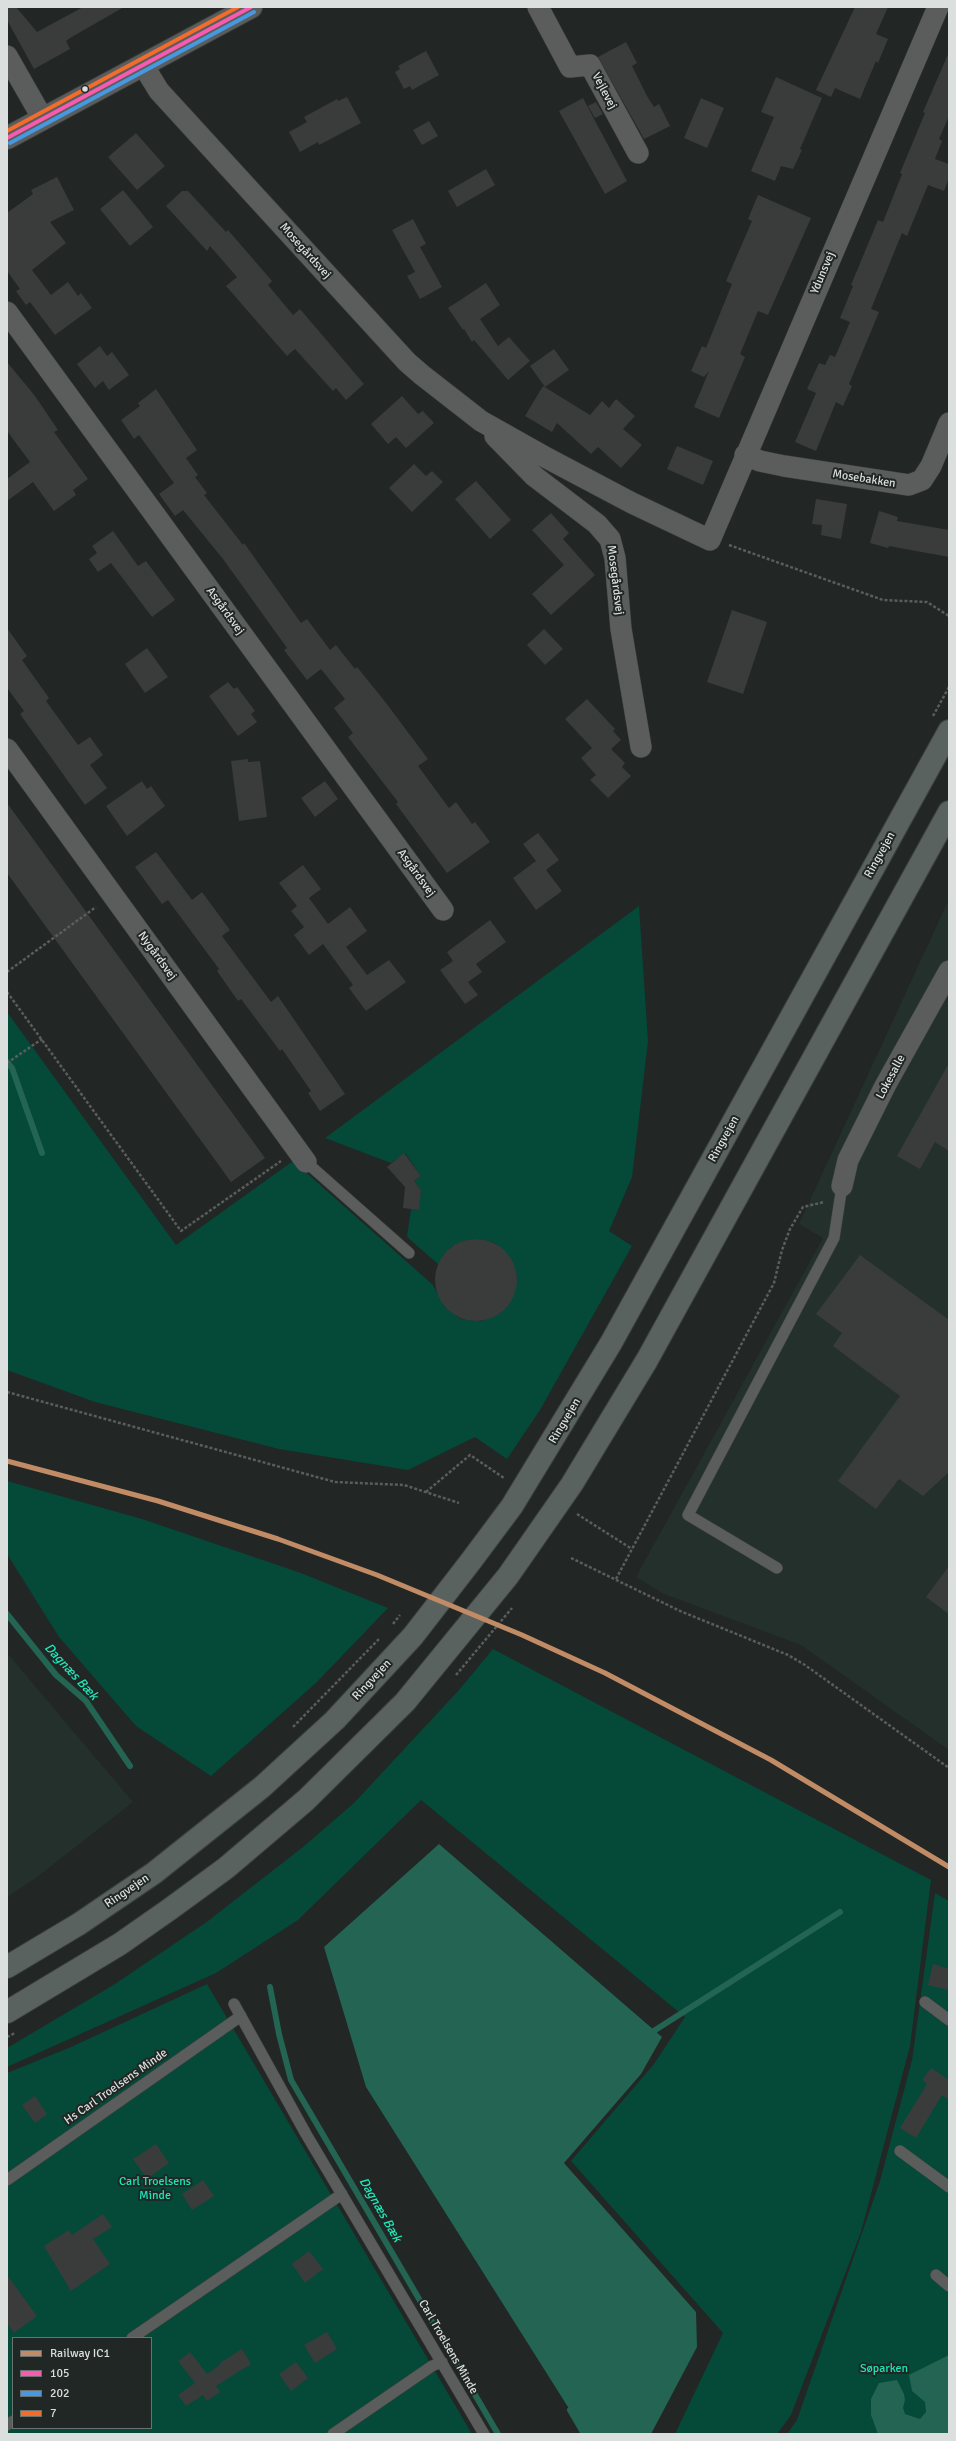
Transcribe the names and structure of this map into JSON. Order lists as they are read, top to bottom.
{
  "streets": {
    "main road": ["Ringvejen"],
    "street": [
      "Vejlevej",
      "Mosegårdsvej",
      "Ydunsvej",
      "Mosebakken",
      "Asgårdsvej",
      "Nygårdsvej",
      "Lokesalle"
    ],
    "lane": ["Hs Carl Troelsens Minde", "Carl Troelsens Minde"]
  },
  "crossings": [
    ["Mosegårdsvej", "Ydunsvej"],
    ["Ydunsvej", "Mosebakken"],
    ["Hs Carl Troelsens Minde", "Carl Troelsens Minde"]
  ],
  "water": ["Dagnæs Bæk"],
  "parks": ["Carl Troelsens Minde", "Søparken"],
  "lines": [
    "transit line 105",
    "transit line 7",
    "transit line 202",
    "rail line IC1"
  ],
  "legend": [
    "Railway IC1",
    "105",
    "202",
    "7"
  ]
}
